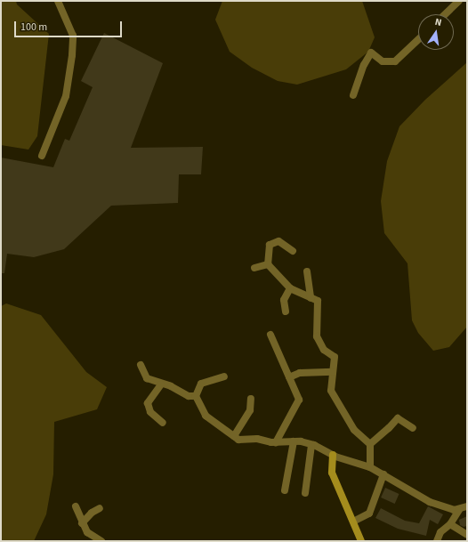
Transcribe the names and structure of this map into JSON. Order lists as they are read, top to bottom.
{
  "scale_bar": "100 m",
  "north": "top"
}
